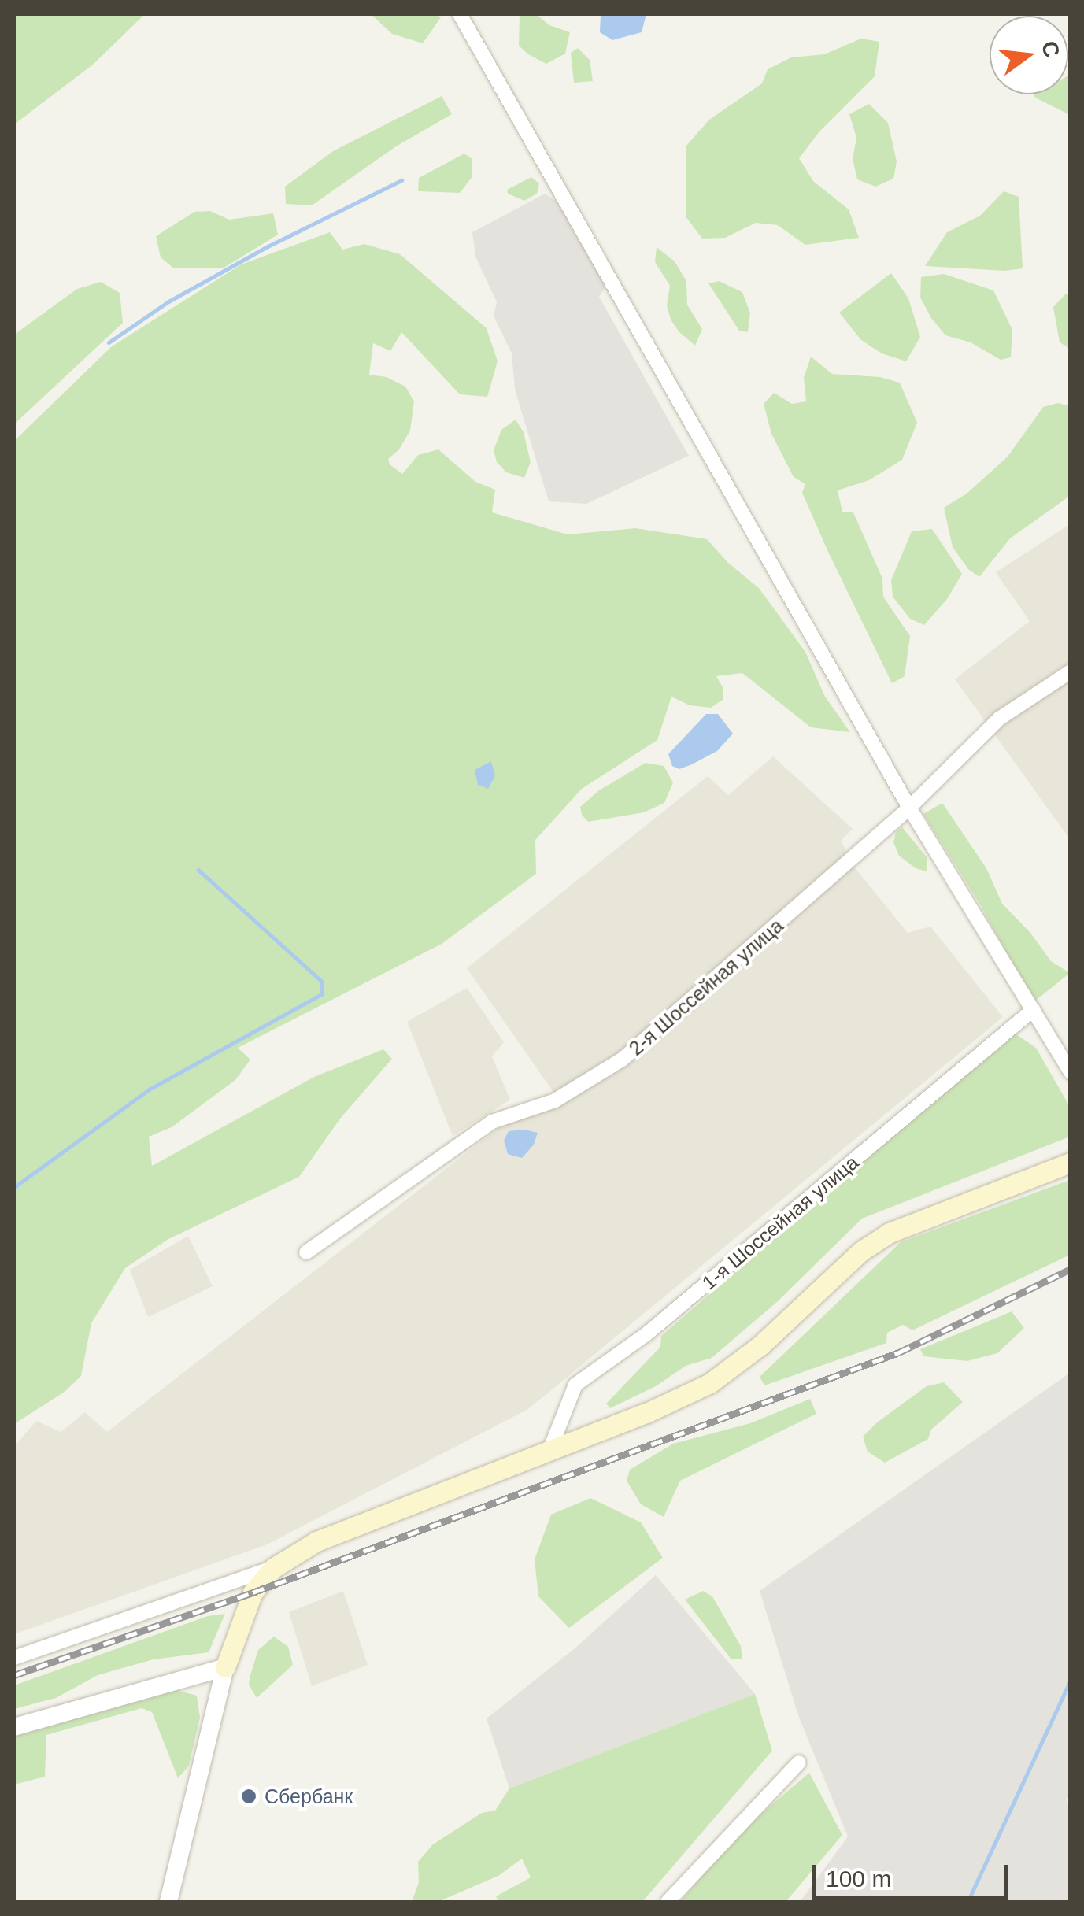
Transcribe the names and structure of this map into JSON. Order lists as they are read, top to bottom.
{
  "streets": {
    "street": ["2-я Шоссейная улица", "1-я Шоссейная улица"]
  },
  "places": ["Сбербанк"],
  "scale_bar": "100 m",
  "north": "right"
}
